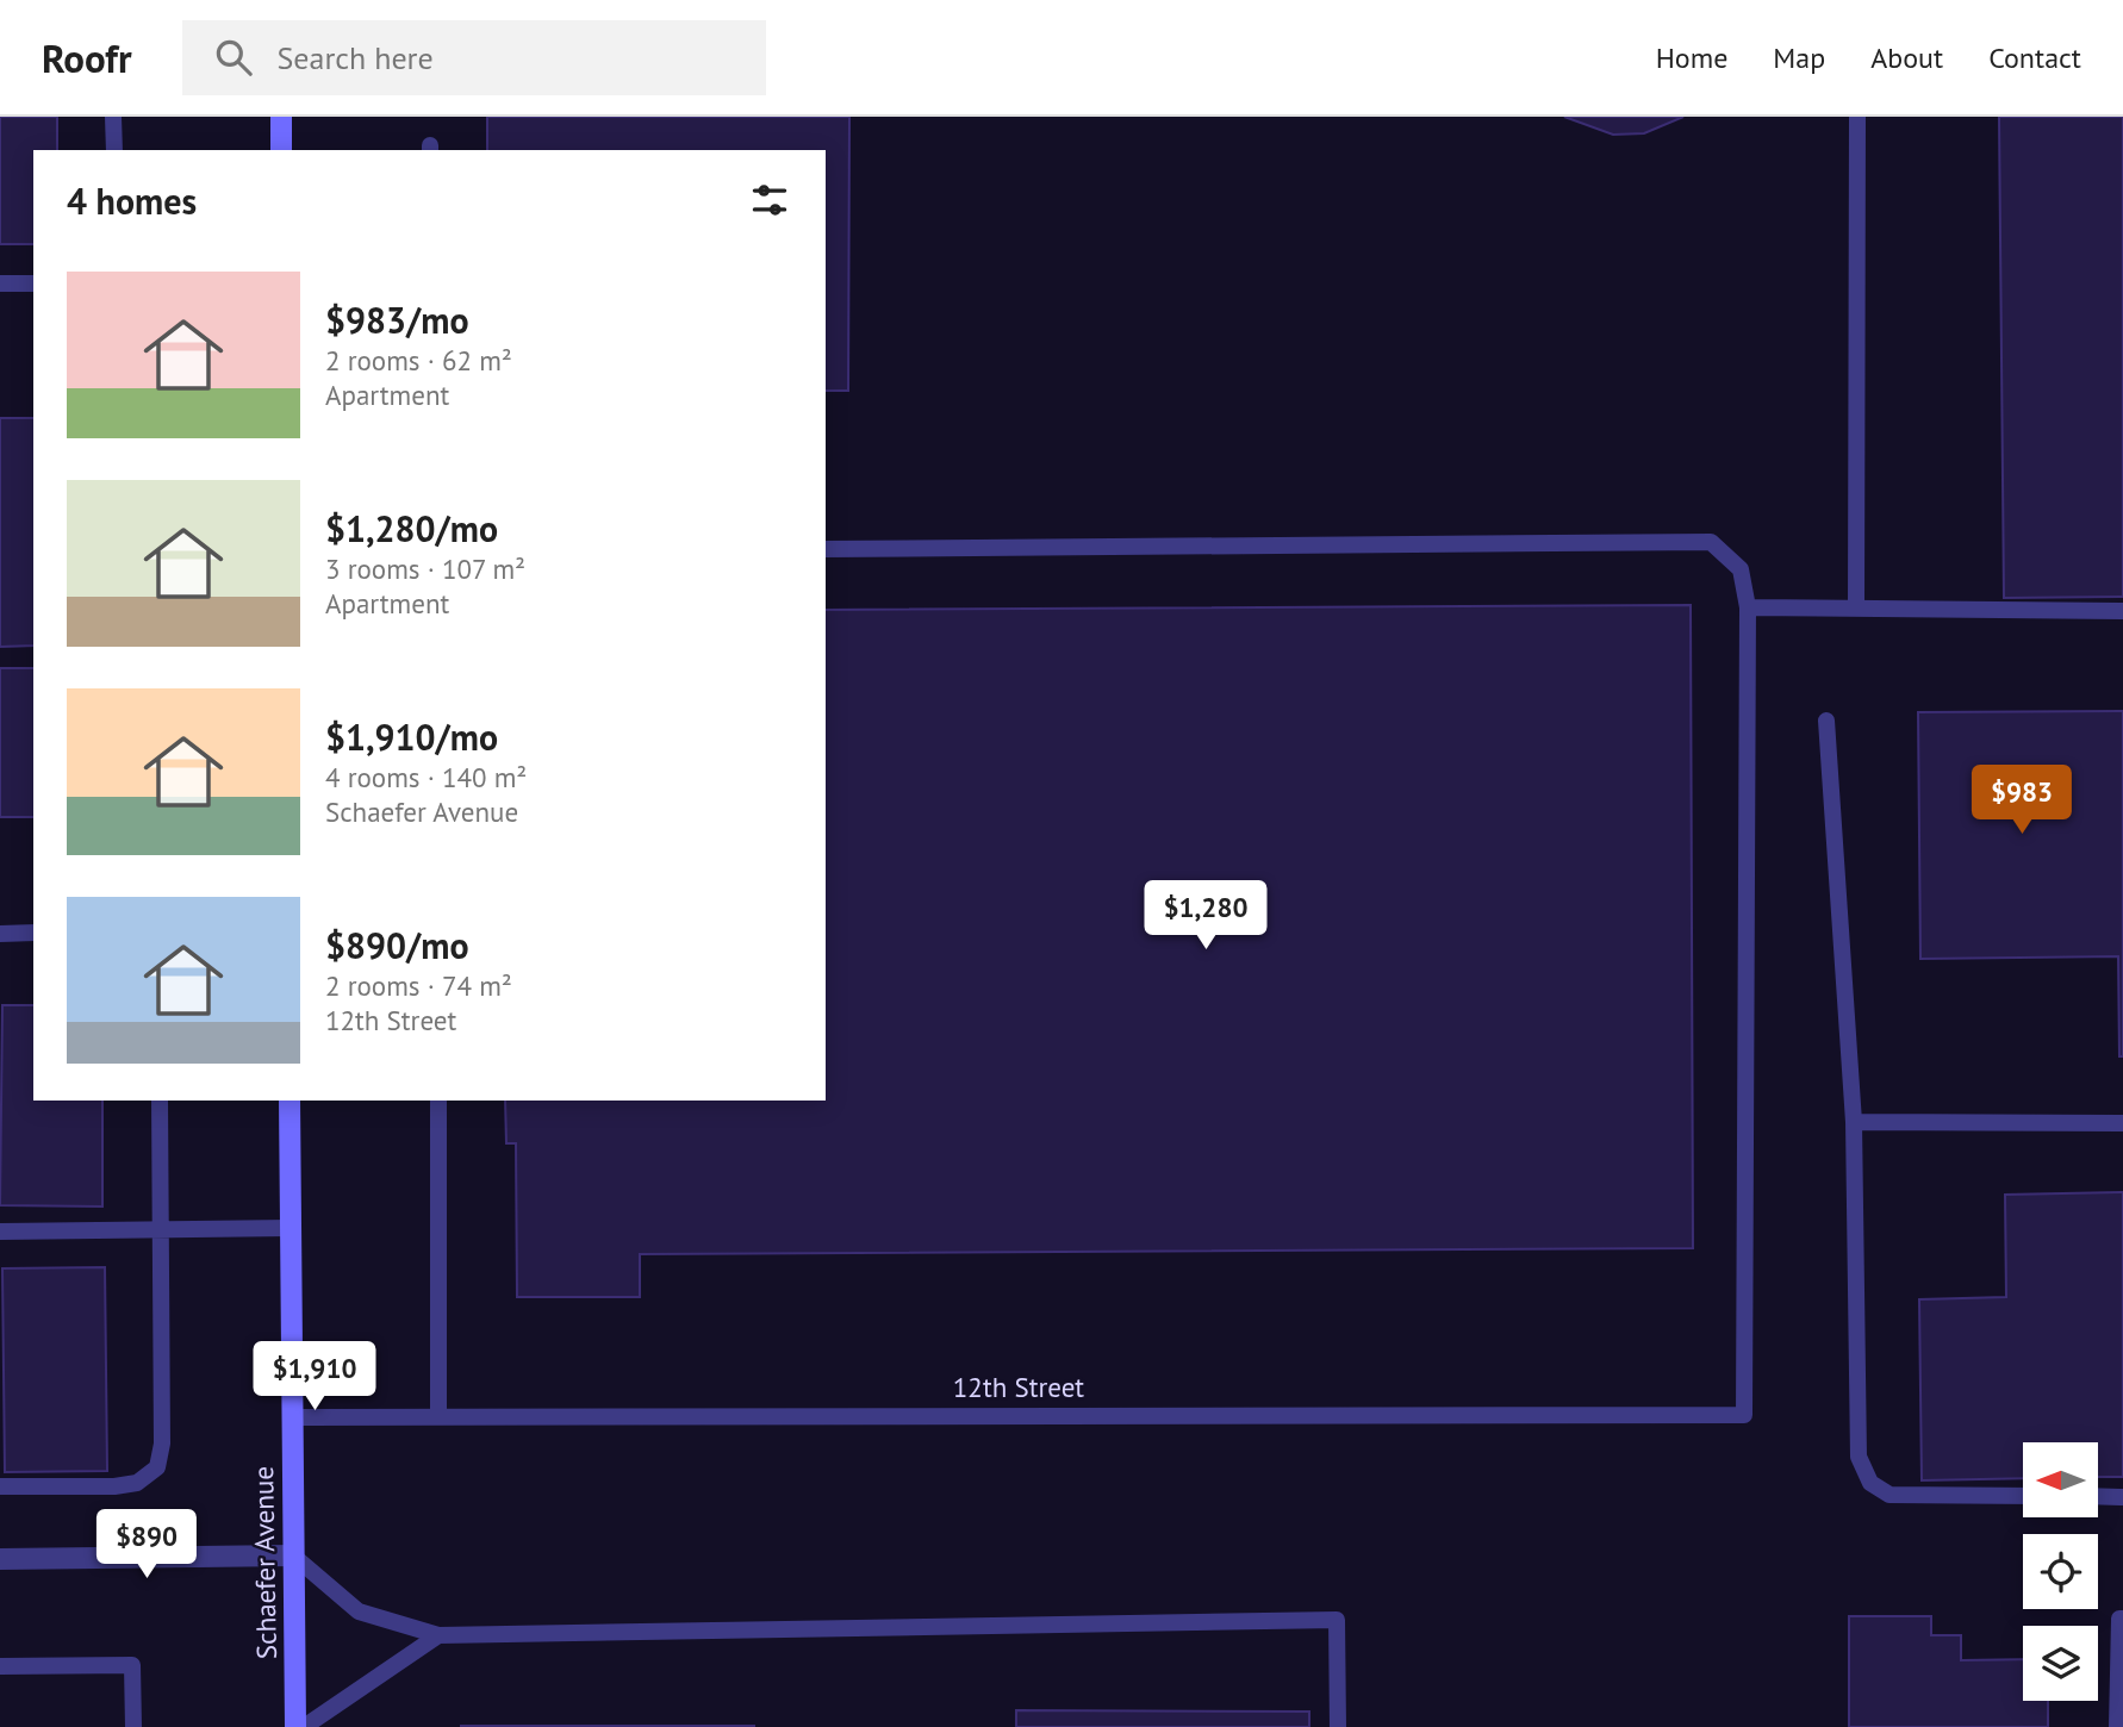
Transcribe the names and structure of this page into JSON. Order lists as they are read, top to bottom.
{
  "streets": {
    "street": ["Schaefer Avenue"],
    "lane": ["12th Street"]
  },
  "crossings": [
    ["12th Street", "Schaefer Avenue"]
  ],
  "north": "left",
  "page": {
    "header": "Roofr",
    "search": "Search here",
    "nav": [
      "Home",
      "Map",
      "About",
      "Contact"
    ],
    "heading": "4 homes",
    "list": [
      {
        "name": "$983/mo",
        "note": "2 rooms · 62 m² · Apartment"
      },
      {
        "name": "$1,280/mo",
        "note": "3 rooms · 107 m² · Apartment"
      },
      {
        "name": "$1,910/mo",
        "note": "4 rooms · 140 m² · Schaefer Avenue"
      },
      {
        "name": "$890/mo",
        "note": "2 rooms · 74 m² · 12th Street"
      }
    ],
    "price": [
      "$983",
      "$1,280",
      "$1,910",
      "$890"
    ]
  }
}
